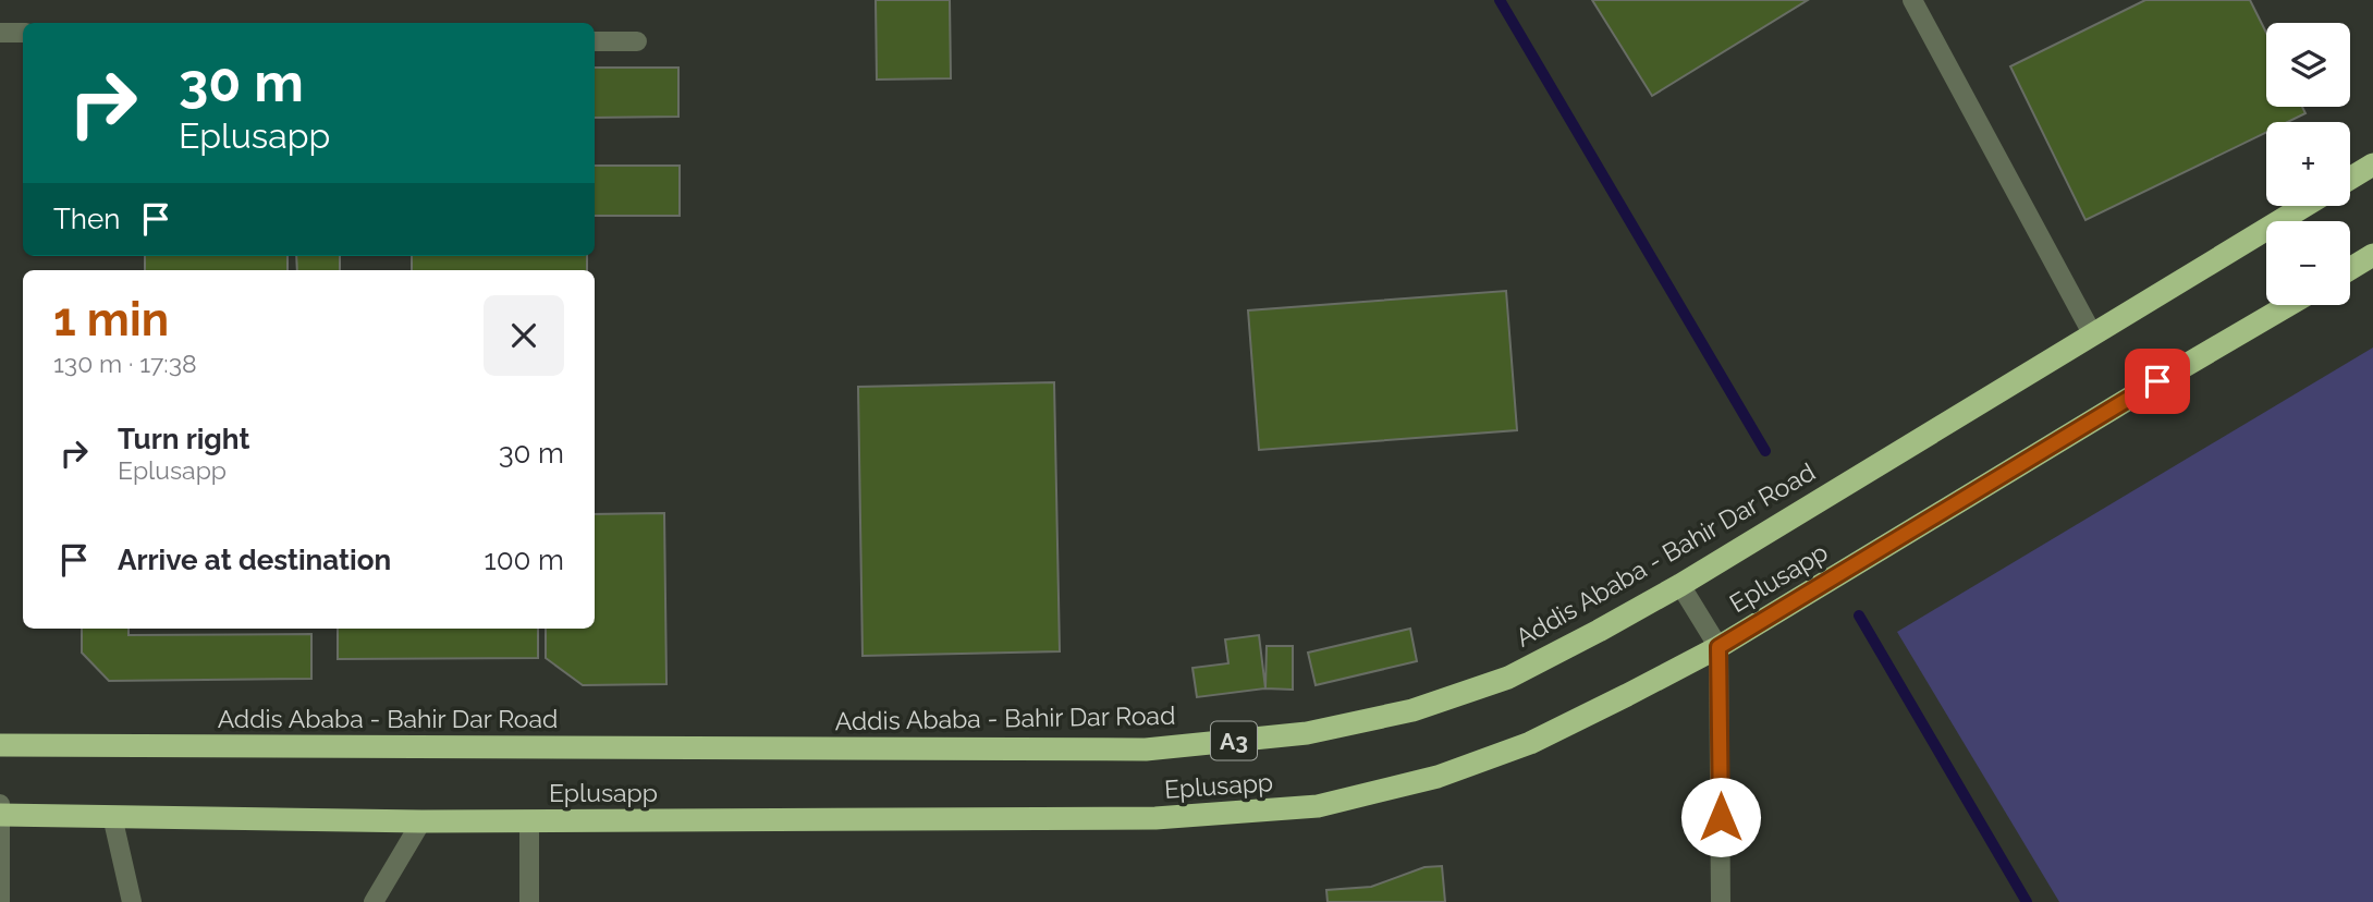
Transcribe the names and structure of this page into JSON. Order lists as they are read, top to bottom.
{
  "streets": {
    "highway": ["Addis Ababa - Bahir Dar Road", "Eplusapp", "A3"]
  },
  "page": {
    "map_buttons": ["+", "−"],
    "turn": ["30 m", "Eplusapp"],
    "then": "Then",
    "heading": ["1 min", "130 m · 17:38"],
    "list": [
      {
        "name": "Turn right",
        "note": "Eplusapp",
        "value": "30 m"
      },
      {
        "name": "Arrive at destination",
        "value": "100 m"
      }
    ]
  }
}
